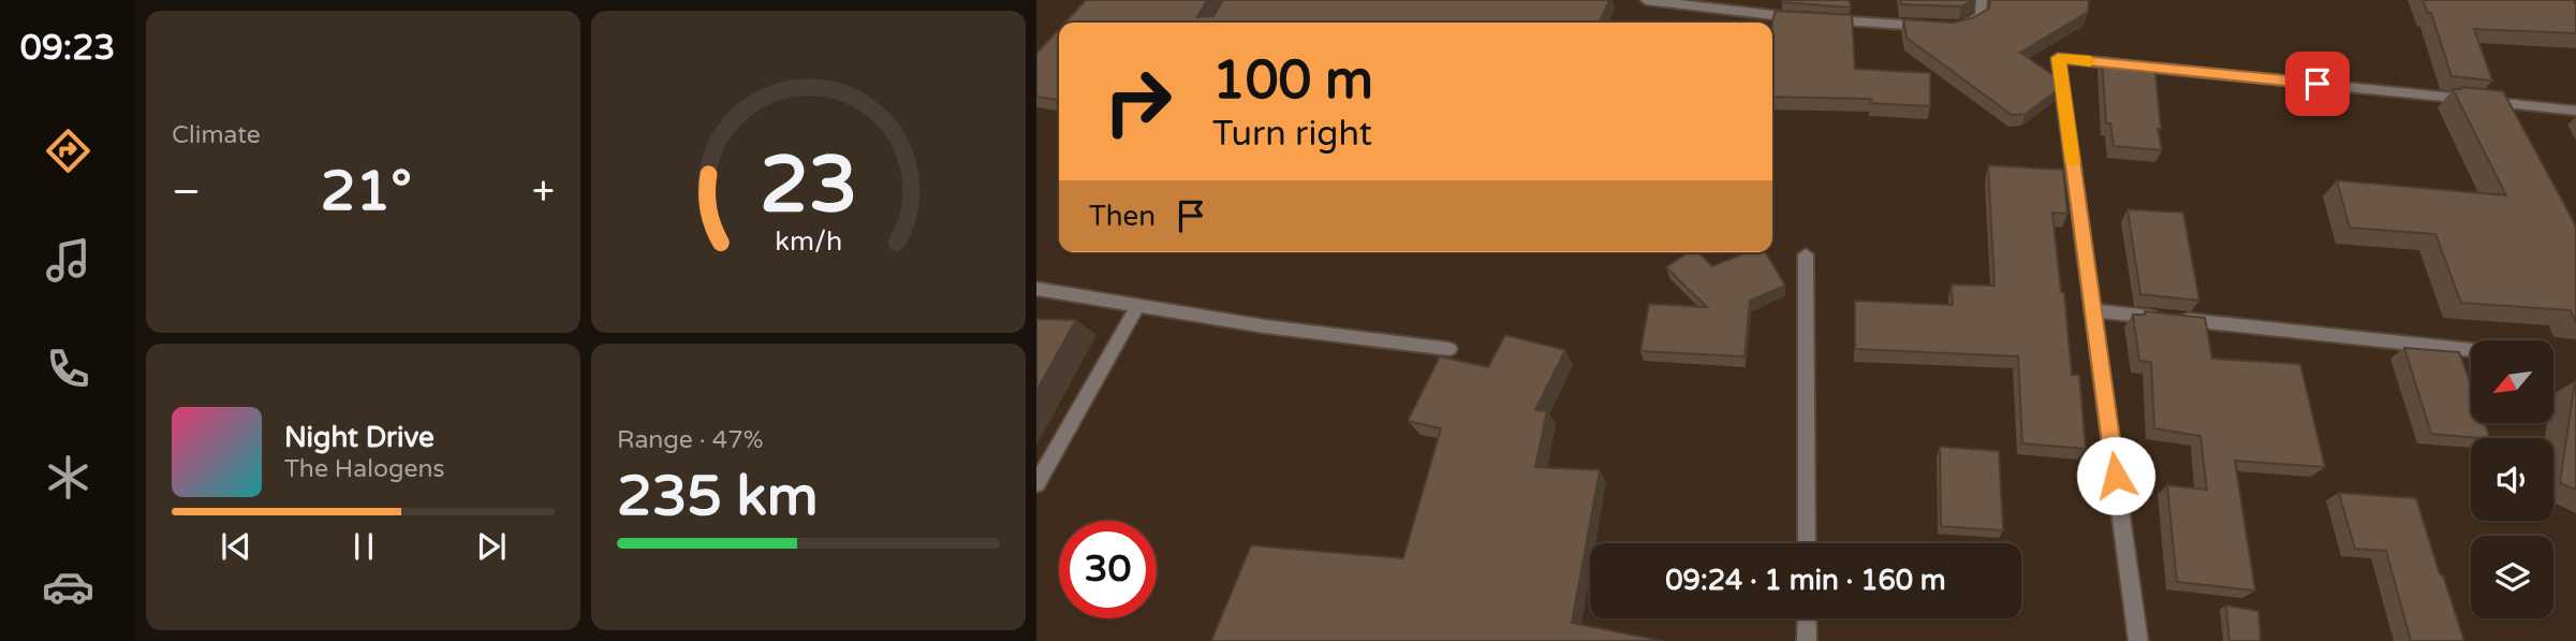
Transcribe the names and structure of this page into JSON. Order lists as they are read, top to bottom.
{
  "north": "bottom left",
  "page": {
    "tabs": "09:23",
    "tile": [
      "Climate",
      ["Range · 47%", "235 km"]
    ],
    "turn": ["100 m", "Turn right"],
    "heat": ["−", "21°", "+"],
    "then": "Then",
    "song": ["Night Drive", "The Halogens"],
    "limit": "30",
    "trip": "09:24 · 1 min · 160 m",
    "gauge": ["23", "km/h"]
  }
}
